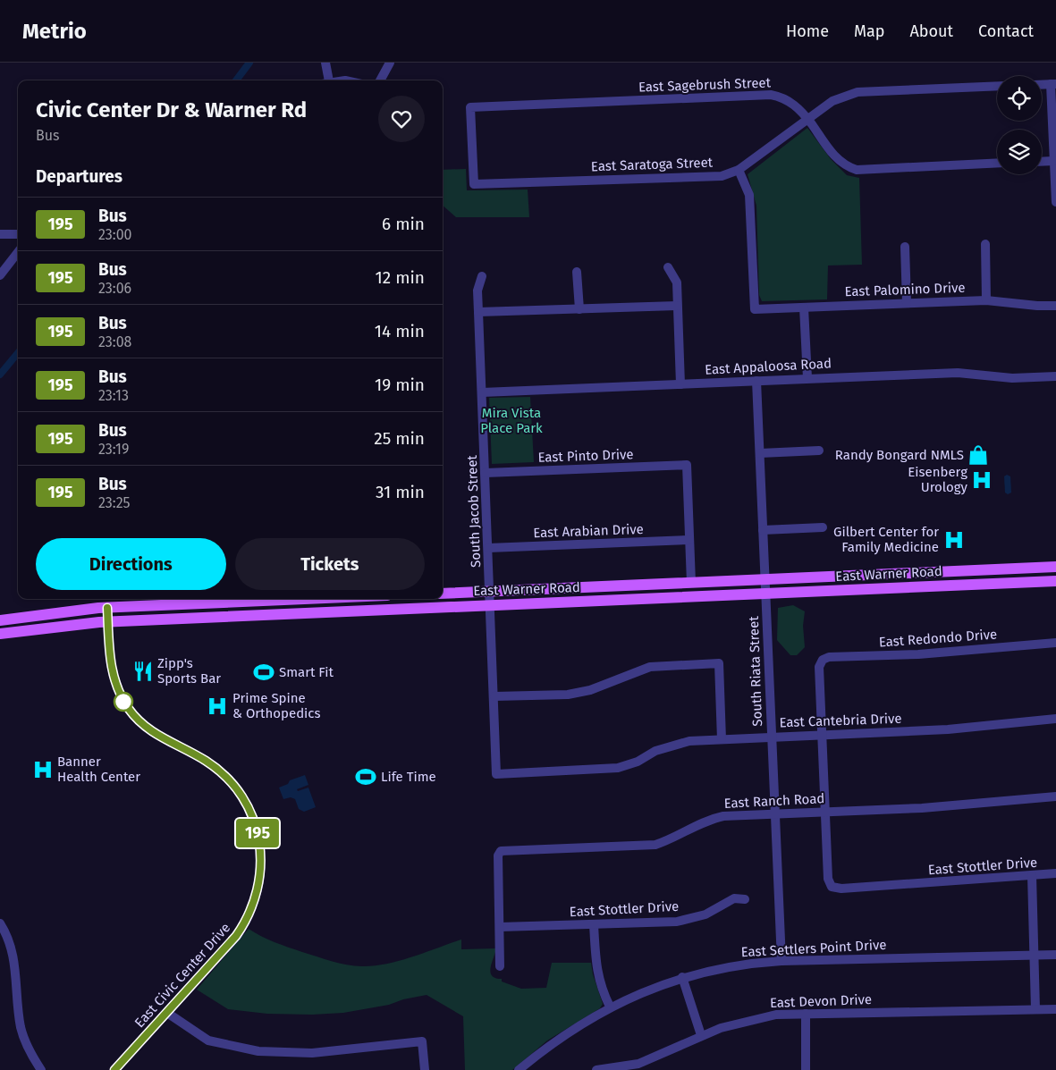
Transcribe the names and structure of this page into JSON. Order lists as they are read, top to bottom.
{
  "streets": {
    "main road": ["East Warner Road"],
    "street": [
      "East Sagebrush Street",
      "East Saratoga Street",
      "East Palomino Drive",
      "East Appaloosa Road",
      "East Pinto Drive",
      "South Jacob Street",
      "East Arabian Drive",
      "East Redondo Drive",
      "South Riata Street",
      "East Cantebria Drive",
      "East Ranch Road",
      "East Stottler Drive",
      "East Settlers Point Drive",
      "East Civic Center Drive",
      "East Devon Drive"
    ]
  },
  "crossings": [
    ["East Sagebrush Street", "East Saratoga Street"],
    ["East Saratoga Street", "East Palomino Drive"],
    ["East Appaloosa Road", "South Jacob Street"],
    ["East Appaloosa Road", "South Riata Street"],
    ["East Pinto Drive", "South Jacob Street"],
    ["East Pinto Drive", "East Arabian Drive"],
    ["South Jacob Street", "East Arabian Drive"],
    ["South Jacob Street", "East Warner Road"],
    ["South Jacob Street", "East Cantebria Drive"],
    ["East Warner Road", "South Riata Street"],
    ["East Warner Road", "East Civic Center Drive"],
    ["East Redondo Drive", "East Cantebria Drive"],
    ["South Riata Street", "East Cantebria Drive"],
    ["South Riata Street", "East Ranch Road"],
    ["South Riata Street", "East Settlers Point Drive"],
    ["East Ranch Road", "East Stottler Drive"]
  ],
  "parks": ["Mira Vista Place Park"],
  "places": {
    "shop": ["Randy Bongard NMLS"],
    "hospital": [
      "Eisenberg Urology",
      "Gilbert Center for Family Medicine",
      "Prime Spine & Orthopedics",
      "Banner Health Center"
    ],
    "restaurant": ["Zipp's Sports Bar"],
    "sports": ["Smart Fit", "Life Time"]
  },
  "lines": ["bus line 195"],
  "page": {
    "header": "Metrio",
    "nav": [
      "Home",
      "Map",
      "About",
      "Contact"
    ],
    "on_map": "195",
    "heading": [
      ["Civic Center Dr & Warner Rd", "Bus"],
      "Departures"
    ],
    "list": [
      {
        "mark": "195",
        "name": "Bus",
        "note": "23:00",
        "value": "6 min"
      },
      {
        "mark": "195",
        "name": "Bus",
        "note": "23:06",
        "value": "12 min"
      },
      {
        "mark": "195",
        "name": "Bus",
        "note": "23:08",
        "value": "14 min"
      },
      {
        "mark": "195",
        "name": "Bus",
        "note": "23:13",
        "value": "19 min"
      },
      {
        "mark": "195",
        "name": "Bus",
        "note": "23:19",
        "value": "25 min"
      },
      {
        "mark": "195",
        "name": "Bus",
        "note": "23:25",
        "value": "31 min"
      }
    ],
    "buttons": ["Directions", "Tickets"]
  }
}
